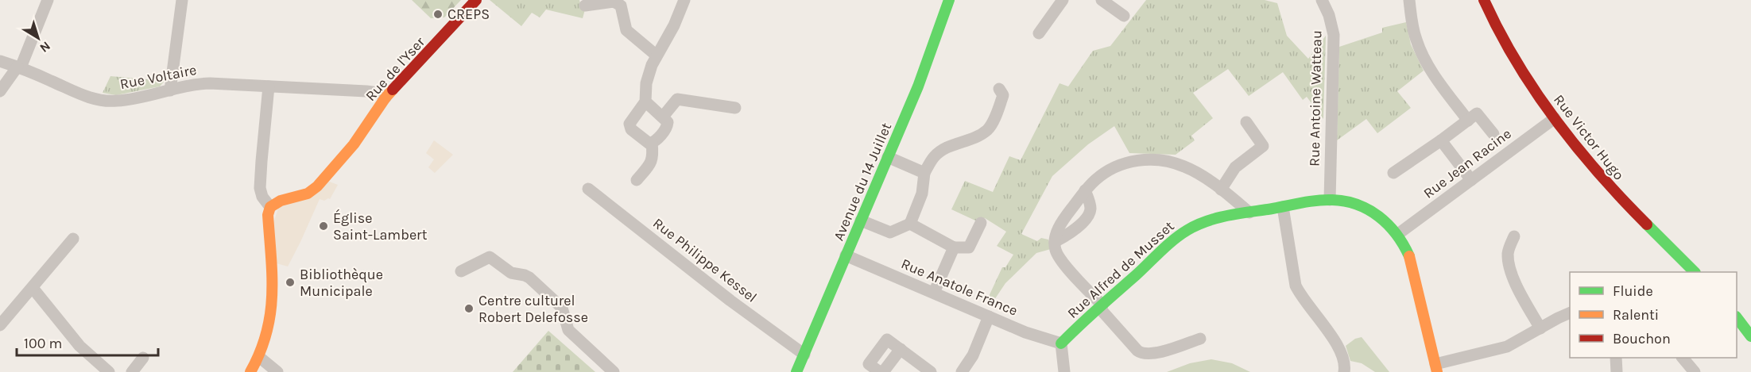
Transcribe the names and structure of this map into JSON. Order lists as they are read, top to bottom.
{
  "streets": {
    "street": [
      "Rue de l'Yser",
      "Rue Voltaire",
      "Rue Antoine Watteau",
      "Rue Victor Hugo",
      "Rue Jean Racine",
      "Avenue du 14 Juillet",
      "Rue Philippe Kessel",
      "Rue Alfred de Musset",
      "Rue Anatole France"
    ]
  },
  "crossings": [
    ["Rue de l'Yser", "Rue Voltaire"],
    ["Rue Antoine Watteau", "Rue Alfred de Musset"],
    ["Rue Victor Hugo", "Rue Jean Racine"],
    ["Rue Jean Racine", "Rue Alfred de Musset"],
    ["Avenue du 14 Juillet", "Rue Philippe Kessel"],
    ["Avenue du 14 Juillet", "Rue Anatole France"],
    ["Rue Alfred de Musset", "Rue Anatole France"]
  ],
  "places": [
    "CREPS",
    "Église Saint-Lambert",
    "Bibliothèque Municipale",
    "Centre culturel Robert Delefosse"
  ],
  "legend": ["Fluide", "Ralenti", "Bouchon"],
  "scale_bar": "100 m",
  "north": "bottom right"
}
